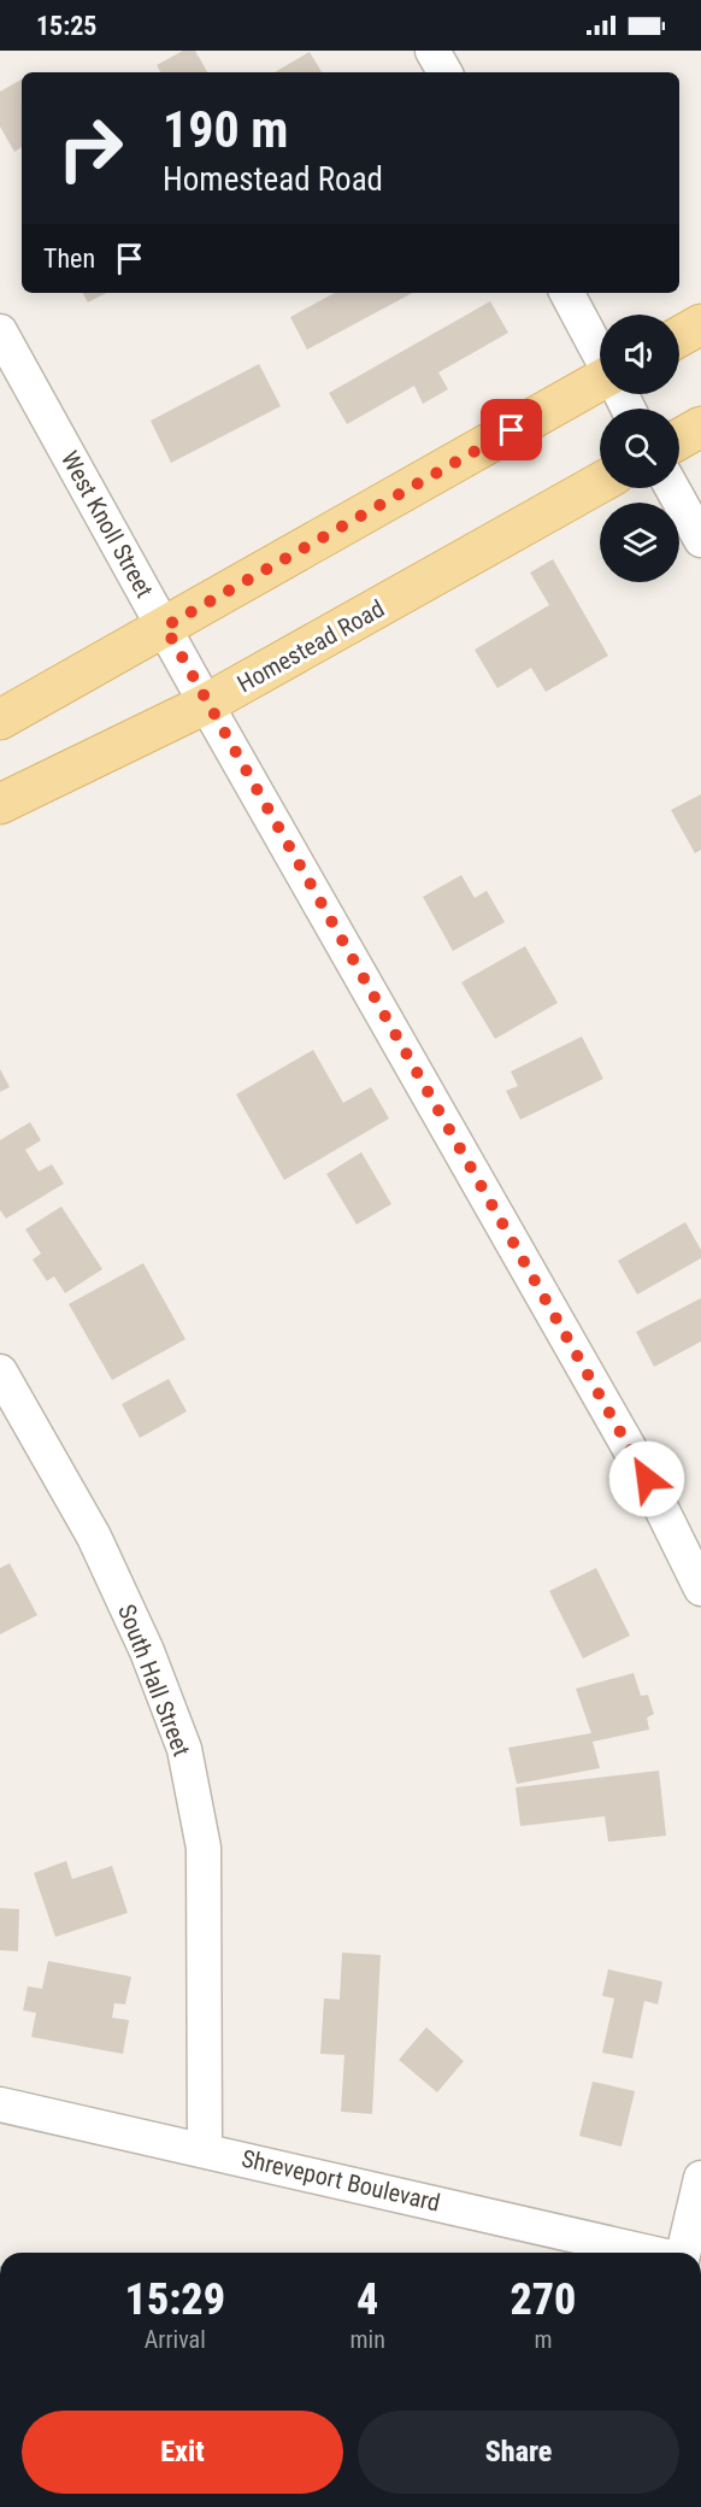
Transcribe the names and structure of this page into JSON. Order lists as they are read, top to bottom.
{
  "streets": {
    "main road": ["Homestead Road"],
    "street": ["West Knoll Street", "South Hall Street", "Shreveport Boulevard"]
  },
  "crossings": [
    ["West Knoll Street", "Homestead Road"],
    ["South Hall Street", "Shreveport Boulevard"]
  ],
  "page": {
    "status": "15:25",
    "turn": ["190 m", "Homestead Road"],
    "then": "Then",
    "eta": [
      "15:29",
      "Arrival",
      "4",
      "min",
      "270",
      "m"
    ],
    "buttons": ["Exit", "Share"]
  }
}
